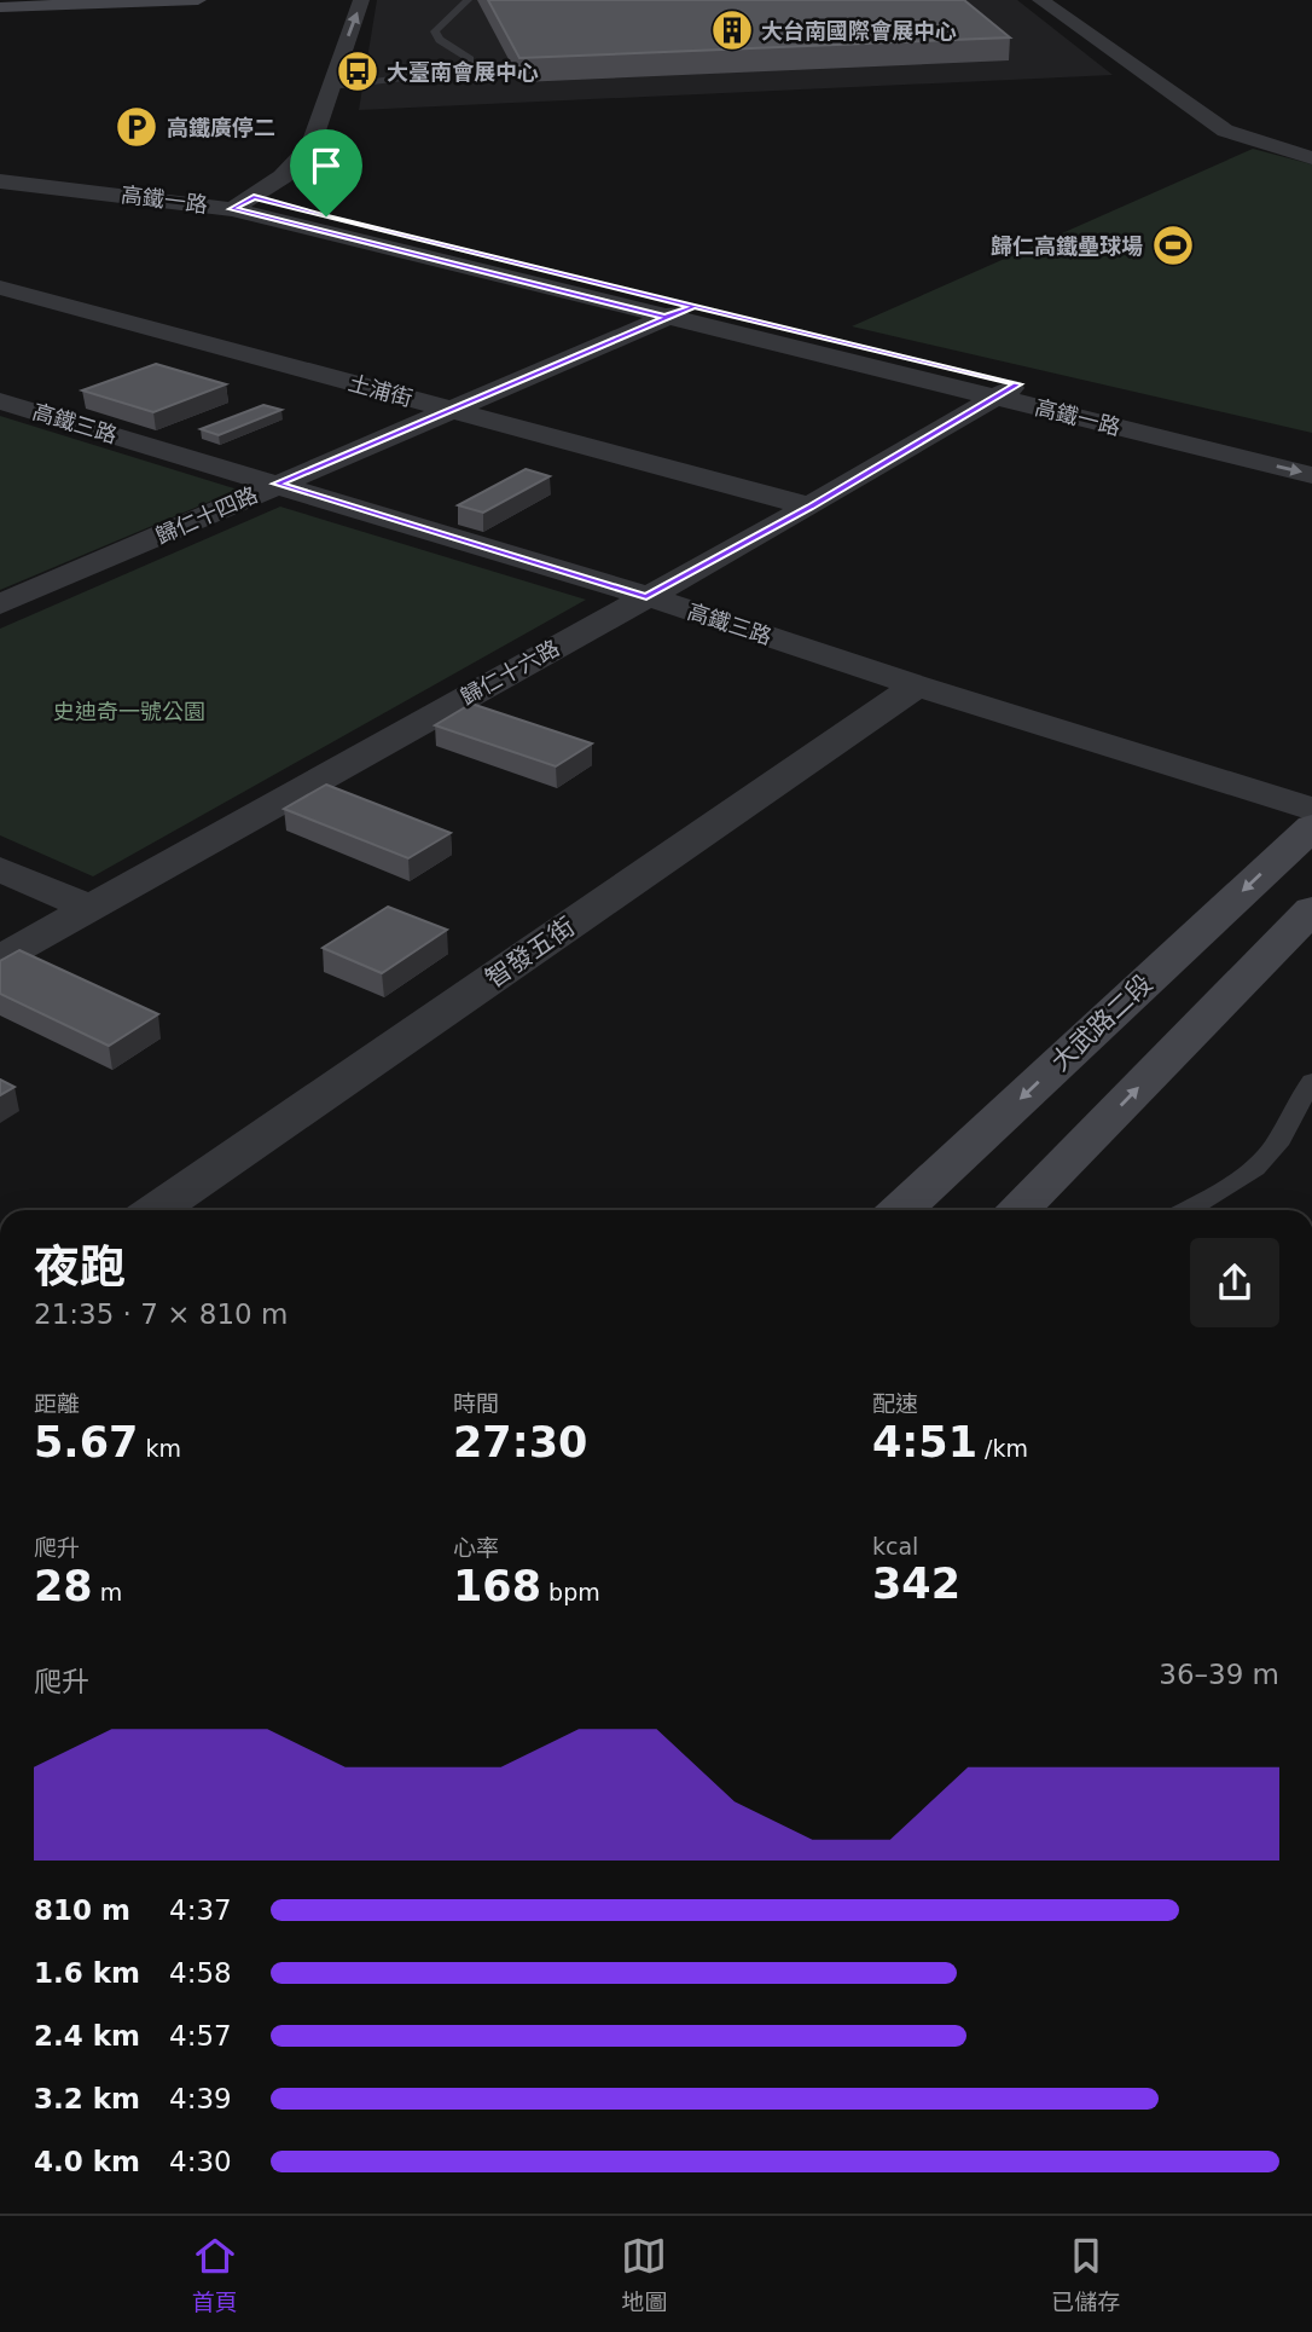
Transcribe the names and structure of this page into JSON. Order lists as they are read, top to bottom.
{
  "streets": {
    "street": [
      "高鐵一路",
      "土浦街",
      "高鐵三路",
      "歸仁十四路",
      "歸仁十六路",
      "智發五街",
      "大武路二段"
    ]
  },
  "crossings": [
    ["高鐵一路", "歸仁十四路"],
    ["高鐵一路", "歸仁十六路"],
    ["土浦街", "歸仁十四路"],
    ["土浦街", "歸仁十六路"],
    ["高鐵三路", "歸仁十四路"],
    ["高鐵三路", "歸仁十六路"],
    ["高鐵三路", "智發五街"]
  ],
  "parks": ["史迪奇一號公園"],
  "places": {
    "building": ["大台南國際會展中心"],
    "bus stop": ["大臺南會展中心"],
    "parking": ["高鐵廣停二"],
    "sports": ["歸仁高鐵壘球場"]
  },
  "page": {
    "heading": ["夜跑", "21:35 · 7 × 810 m"],
    "stats": [
      ["距離", "5.67 km"],
      ["時間", "27:30"],
      ["配速", "4:51 /km"],
      ["爬升", "28 m"],
      ["心率", "168 bpm"],
      ["kcal", "342"]
    ],
    "chart": ["爬升", "36–39 m"],
    "list": [
      {
        "name": "810 m",
        "note": "4:37"
      },
      {
        "name": "1.6 km",
        "note": "4:58"
      },
      {
        "name": "2.4 km",
        "note": "4:57"
      },
      {
        "name": "3.2 km",
        "note": "4:39"
      },
      {
        "name": "4.0 km",
        "note": "4:30"
      }
    ],
    "tabs": ["首頁", "地圖", "已儲存"]
  }
}
